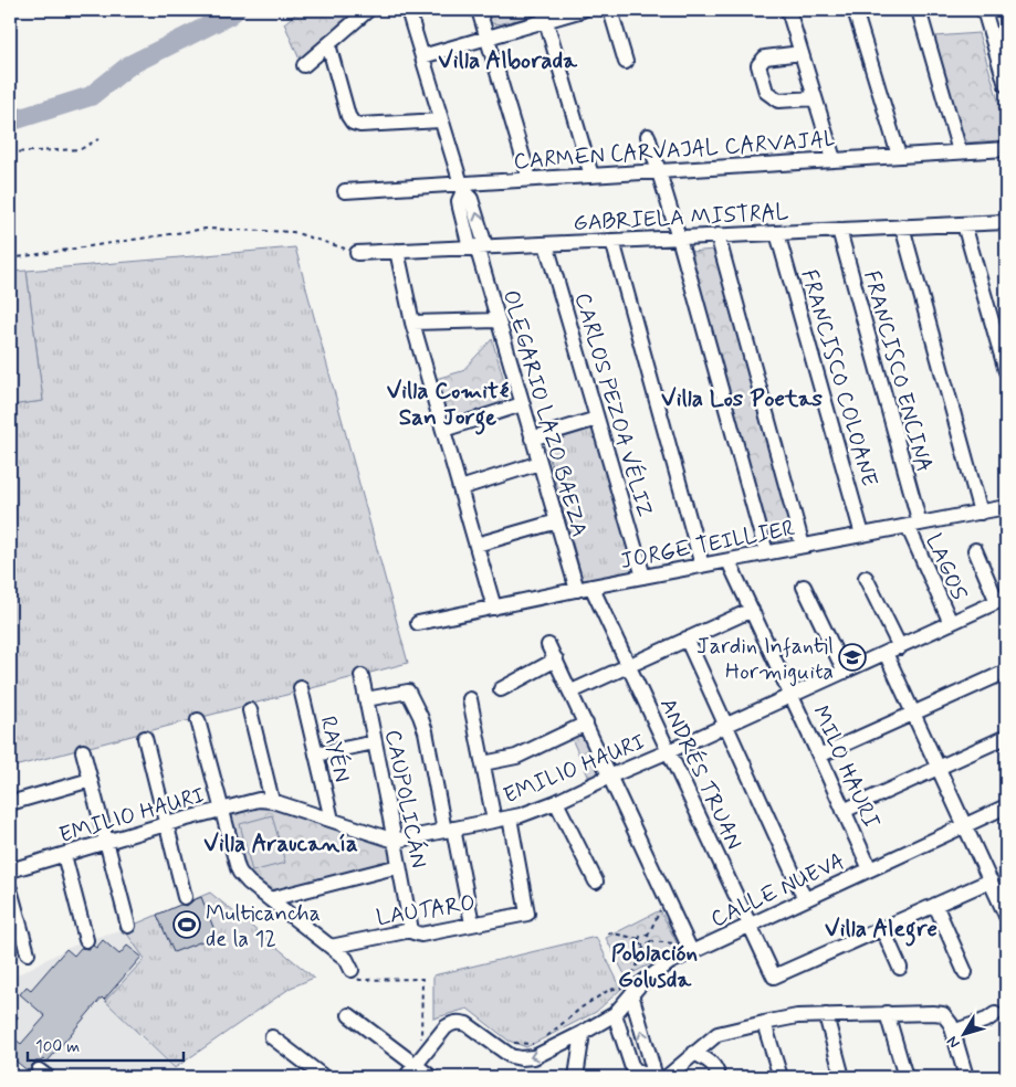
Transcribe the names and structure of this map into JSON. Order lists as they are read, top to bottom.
{
  "streets": {
    "street": [
      "CARMEN CARVAJAL CARVAJAL",
      "GABRIELA MISTRAL",
      "FRANCISCO ENCINA",
      "FRANCISCO COLOANE",
      "CARLOS PEZOA VÉLIZ",
      "OLEGARIO LAZO BAEZA",
      "JORGE TEILLIER",
      "LAGOS",
      "RAYÉN",
      "MILO HAURI",
      "EMILIO HAURI",
      "ANDRÉS TRUAN",
      "CAUPOLICÁN",
      "CALLE NUEVA",
      "LAUTARO"
    ]
  },
  "crossings": [
    ["CARMEN CARVAJAL CARVAJAL", "OLEGARIO LAZO BAEZA"],
    ["GABRIELA MISTRAL", "FRANCISCO ENCINA"],
    ["GABRIELA MISTRAL", "FRANCISCO COLOANE"],
    ["GABRIELA MISTRAL", "CARLOS PEZOA VÉLIZ"],
    ["GABRIELA MISTRAL", "OLEGARIO LAZO BAEZA"],
    ["FRANCISCO ENCINA", "JORGE TEILLIER"],
    ["FRANCISCO ENCINA", "LAGOS"],
    ["FRANCISCO COLOANE", "JORGE TEILLIER"],
    ["CARLOS PEZOA VÉLIZ", "JORGE TEILLIER"],
    ["OLEGARIO LAZO BAEZA", "JORGE TEILLIER"],
    ["JORGE TEILLIER", "LAGOS"],
    ["JORGE TEILLIER", "MILO HAURI"],
    ["JORGE TEILLIER", "ANDRÉS TRUAN"],
    ["LAGOS", "EMILIO HAURI"],
    ["RAYÉN", "EMILIO HAURI"],
    ["MILO HAURI", "EMILIO HAURI"],
    ["MILO HAURI", "CALLE NUEVA"],
    ["EMILIO HAURI", "ANDRÉS TRUAN"],
    ["EMILIO HAURI", "CAUPOLICÁN"],
    ["EMILIO HAURI", "LAUTARO"],
    ["ANDRÉS TRUAN", "CALLE NUEVA"],
    ["CAUPOLICÁN", "LAUTARO"]
  ],
  "districts": [
    "Villa Alborada",
    "Villa Comité San Jorge",
    "Villa Los Poetas",
    "Villa Araucanía",
    "Villa Alegre",
    "Población Golusda"
  ],
  "places": {
    "school or university": ["Jardin Infantil Hormiguita"],
    "sports": ["Multicancha de la 12"]
  },
  "scale_bar": "100 m",
  "north": "bottom left"
}
